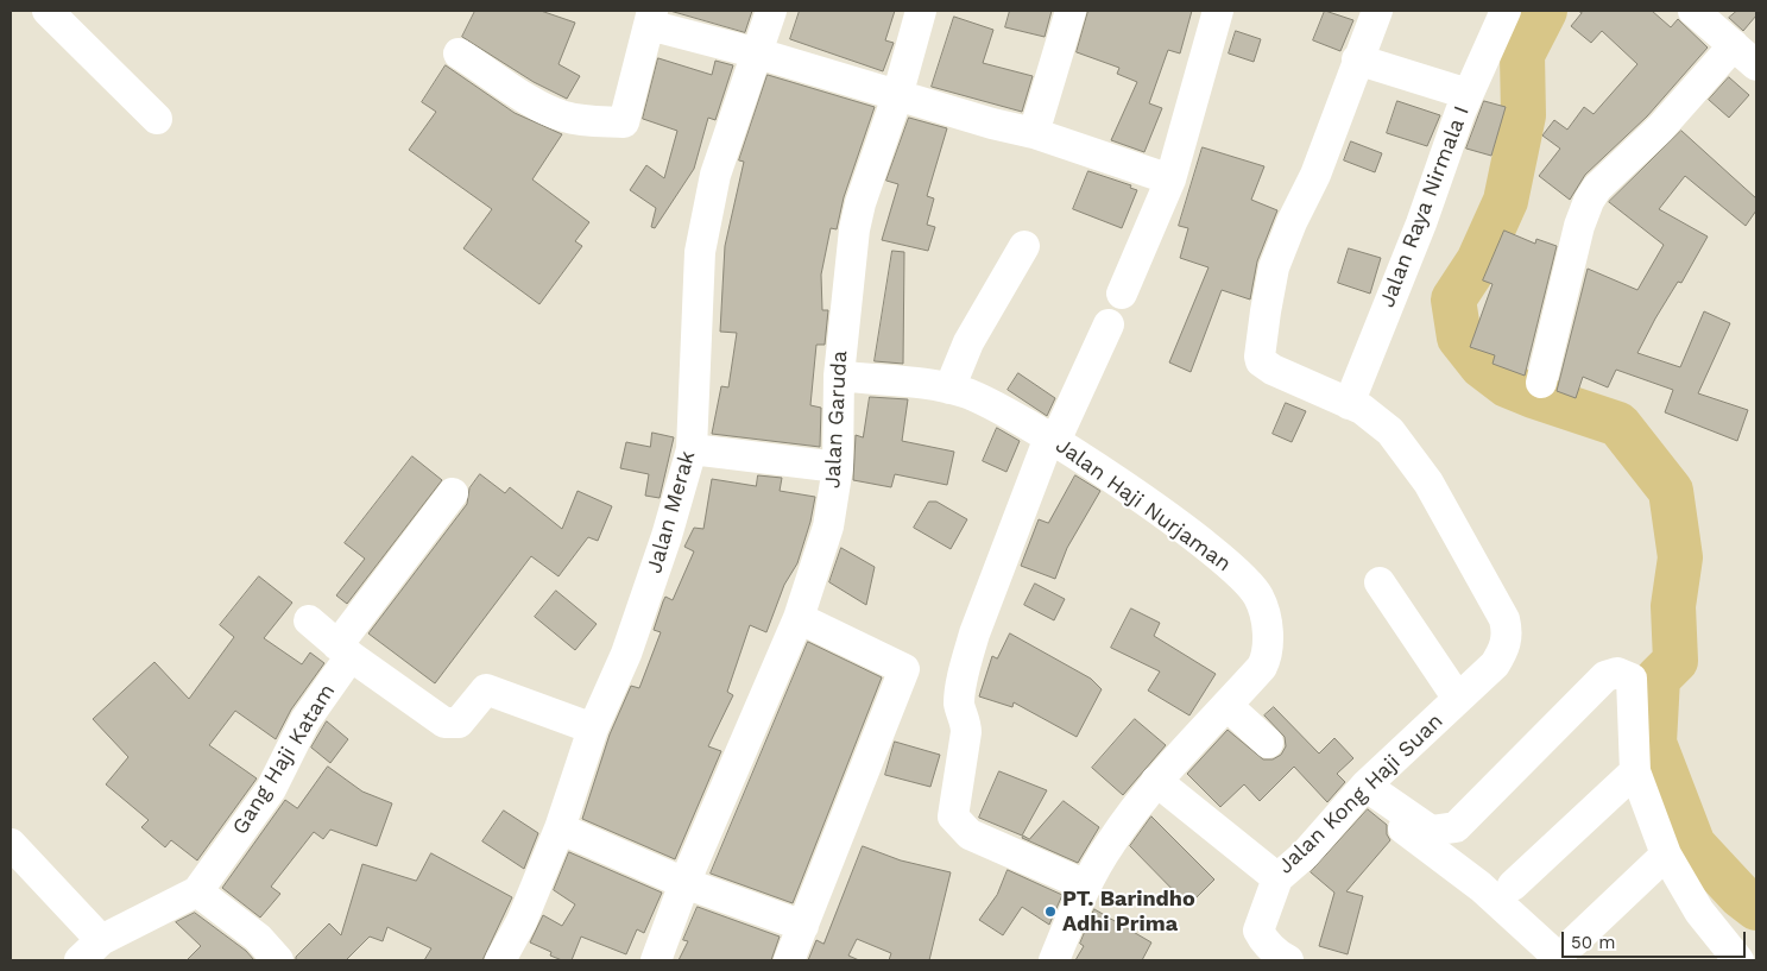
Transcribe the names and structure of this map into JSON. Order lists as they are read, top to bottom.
{
  "streets": {
    "street": [
      "Jalan Raya Nirmala I",
      "Jalan Garuda",
      "Jalan Haji Nurjaman",
      "Jalan Merak",
      "Gang Haji Katam",
      "Jalan Kong Haji Suan"
    ]
  },
  "crossings": [
    ["Jalan Raya Nirmala I", "Jalan Kong Haji Suan"],
    ["Jalan Garuda", "Jalan Haji Nurjaman"],
    ["Jalan Haji Nurjaman", "Jalan Kong Haji Suan"]
  ],
  "places": ["PT. Barindho Adhi Prima"],
  "scale_bar": "50 m"
}
